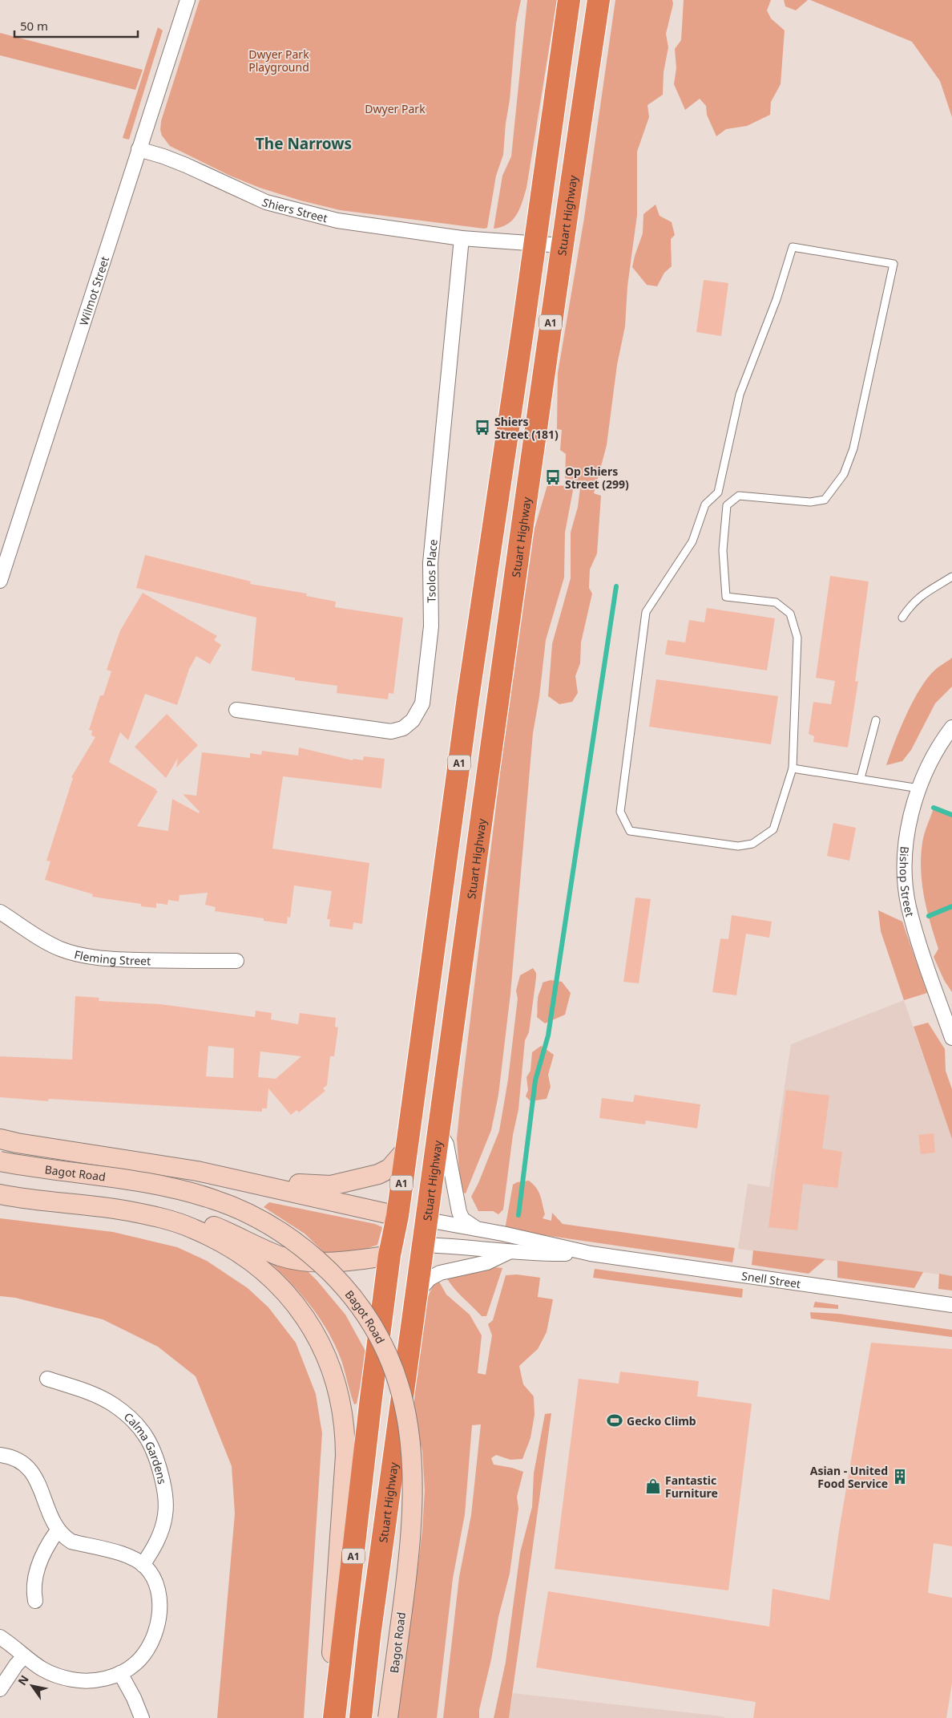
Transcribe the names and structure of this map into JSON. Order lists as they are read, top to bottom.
{
  "streets": {
    "highway": ["Stuart Highway", "A1"],
    "main road": ["Bagot Road"],
    "street": [
      "Shiers Street",
      "Wilmot Street",
      "Tsolos Place",
      "Bishop Street",
      "Fleming Street",
      "Snell Street",
      "Calma Gardens"
    ]
  },
  "crossings": [
    ["Shiers Street", "Stuart Highway"],
    ["Shiers Street", "Wilmot Street"],
    ["Shiers Street", "A1"],
    ["Shiers Street", "Tsolos Place"],
    ["Stuart Highway", "Snell Street"],
    ["A1", "Bagot Road"]
  ],
  "districts": ["The Narrows"],
  "parks": ["Dwyer Park Playground", "Dwyer Park"],
  "places": {
    "bus stop": ["Shiers Street (181)", "Op Shiers Street (299)"],
    "sports": ["Gecko Climb"],
    "building": ["Asian - United Food Service"],
    "shop": ["Fantastic Furniture"]
  },
  "scale_bar": "50 m",
  "north": "top left"
}
